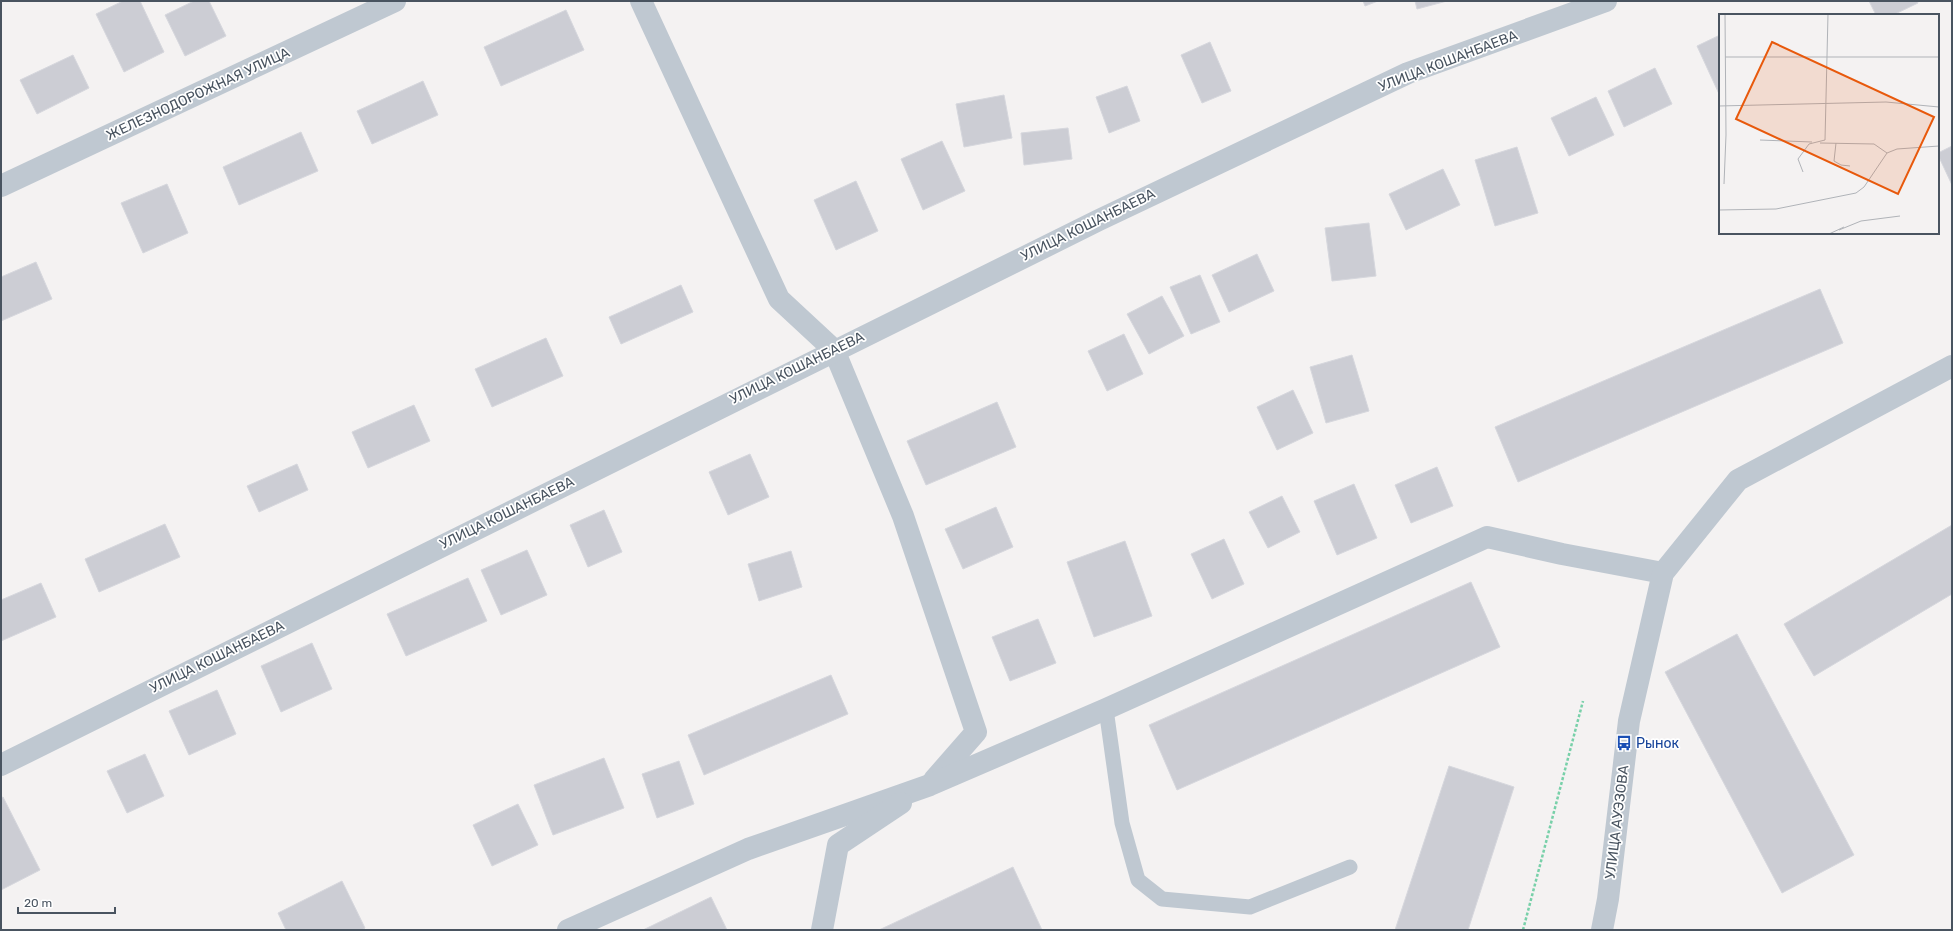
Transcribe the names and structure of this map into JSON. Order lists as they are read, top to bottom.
{
  "streets": {
    "street": ["УЛИЦА КОШАНБАЕВА", "ЖЕЛЕЗНОДОРОЖНАЯ УЛИЦА", "УЛИЦА АУЭЗОВА"]
  },
  "places": {
    "bus stop": ["Рынок"]
  },
  "scale_bar": "20 m"
}
